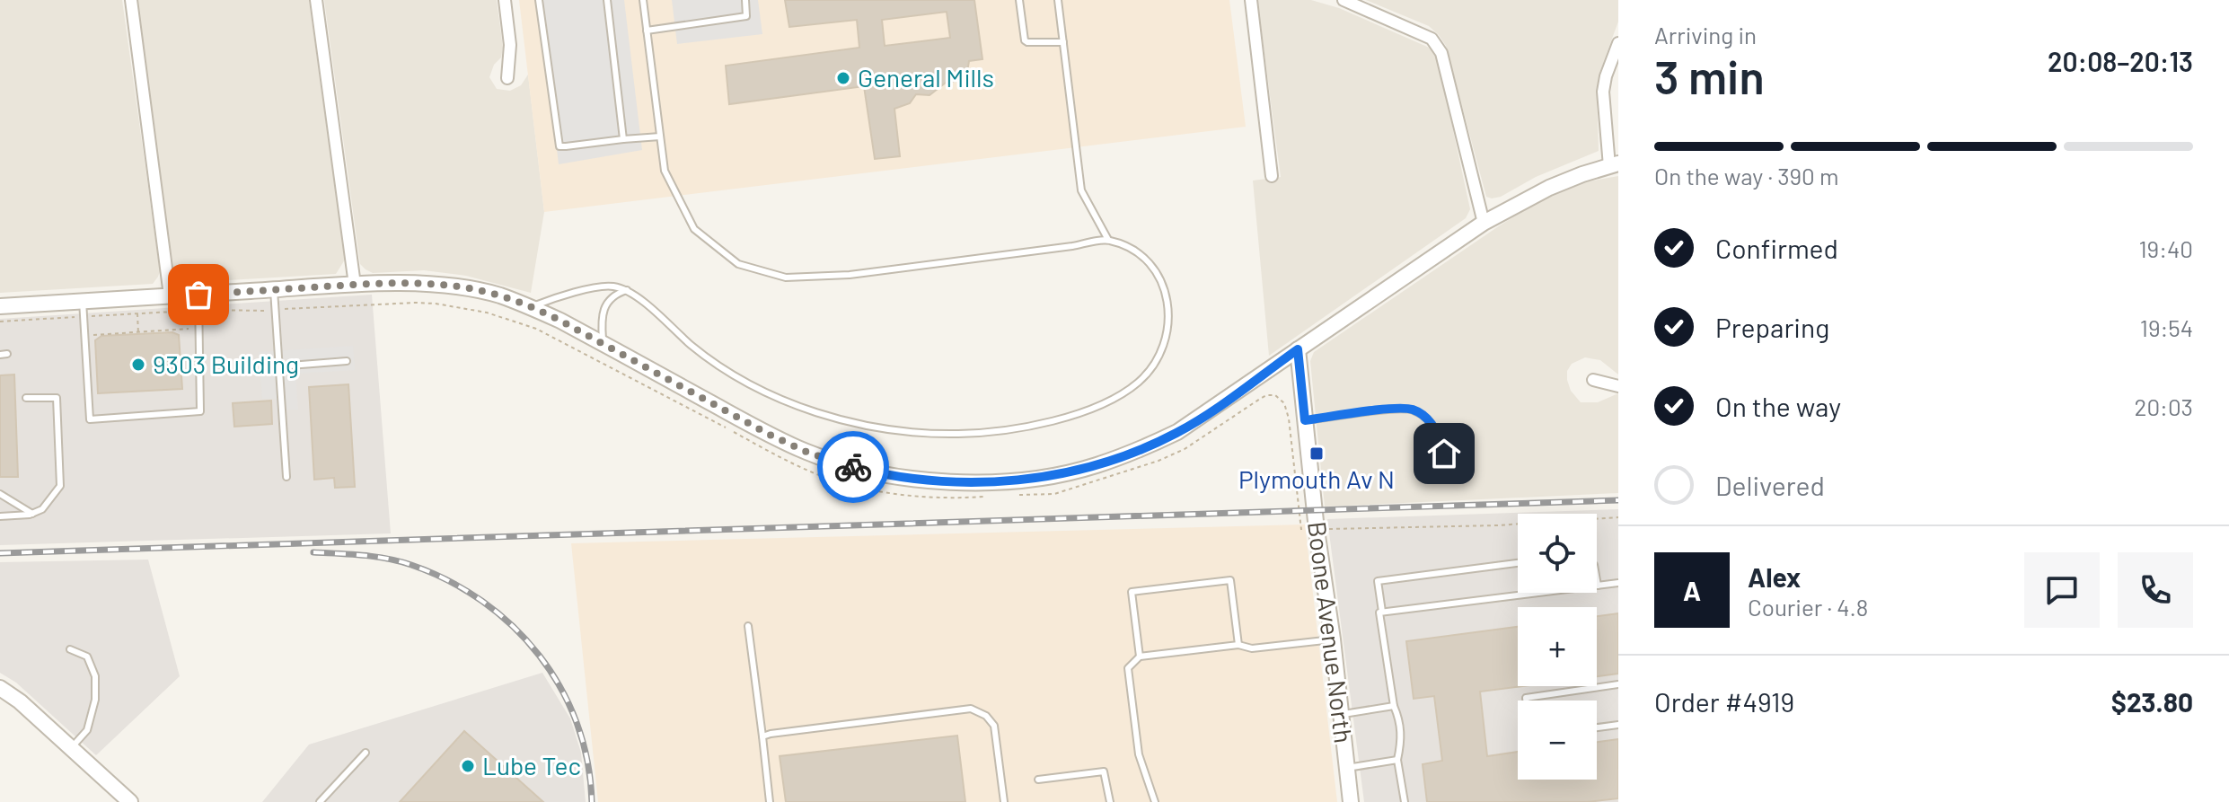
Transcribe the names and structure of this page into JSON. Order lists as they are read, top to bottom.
{
  "streets": {
    "street": ["Boone Avenue North"]
  },
  "places": {
    "other": ["General Mills", "9303 Building", "Lube Tec"],
    "transit": ["Plymouth Av N"]
  },
  "page": {
    "heading": ["3 min", "Arriving in", "20:08–20:13"],
    "panel": [
      "Alex",
      "Courier · 4.8",
      "Order #4919",
      "$23.80"
    ],
    "bar": "On the way · 390 m",
    "list": [
      ["Confirmed", "19:40"],
      ["Preparing", "19:54"],
      ["On the way", "20:03"],
      "Delivered"
    ],
    "map_buttons": ["+", "−"],
    "round": "A"
  }
}
